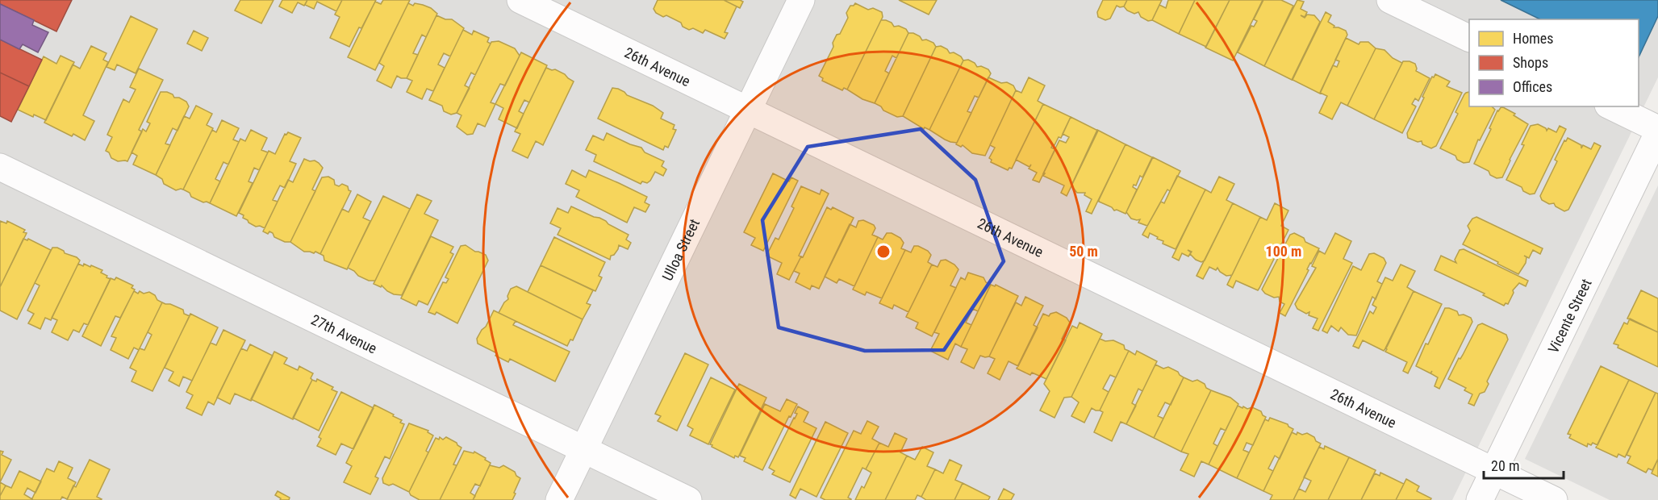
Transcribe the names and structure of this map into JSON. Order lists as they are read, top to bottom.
{
  "streets": {
    "street": [
      "26th Avenue",
      "Ulloa Street",
      "Vicente Street",
      "27th Avenue"
    ]
  },
  "crossings": [
    ["26th Avenue", "Ulloa Street"],
    ["26th Avenue", "Vicente Street"],
    ["Ulloa Street", "27th Avenue"]
  ],
  "legend": ["Homes", "Shops", "Offices"],
  "scale_bar": "20 m",
  "rings": ["50 m", "100 m"]
}
